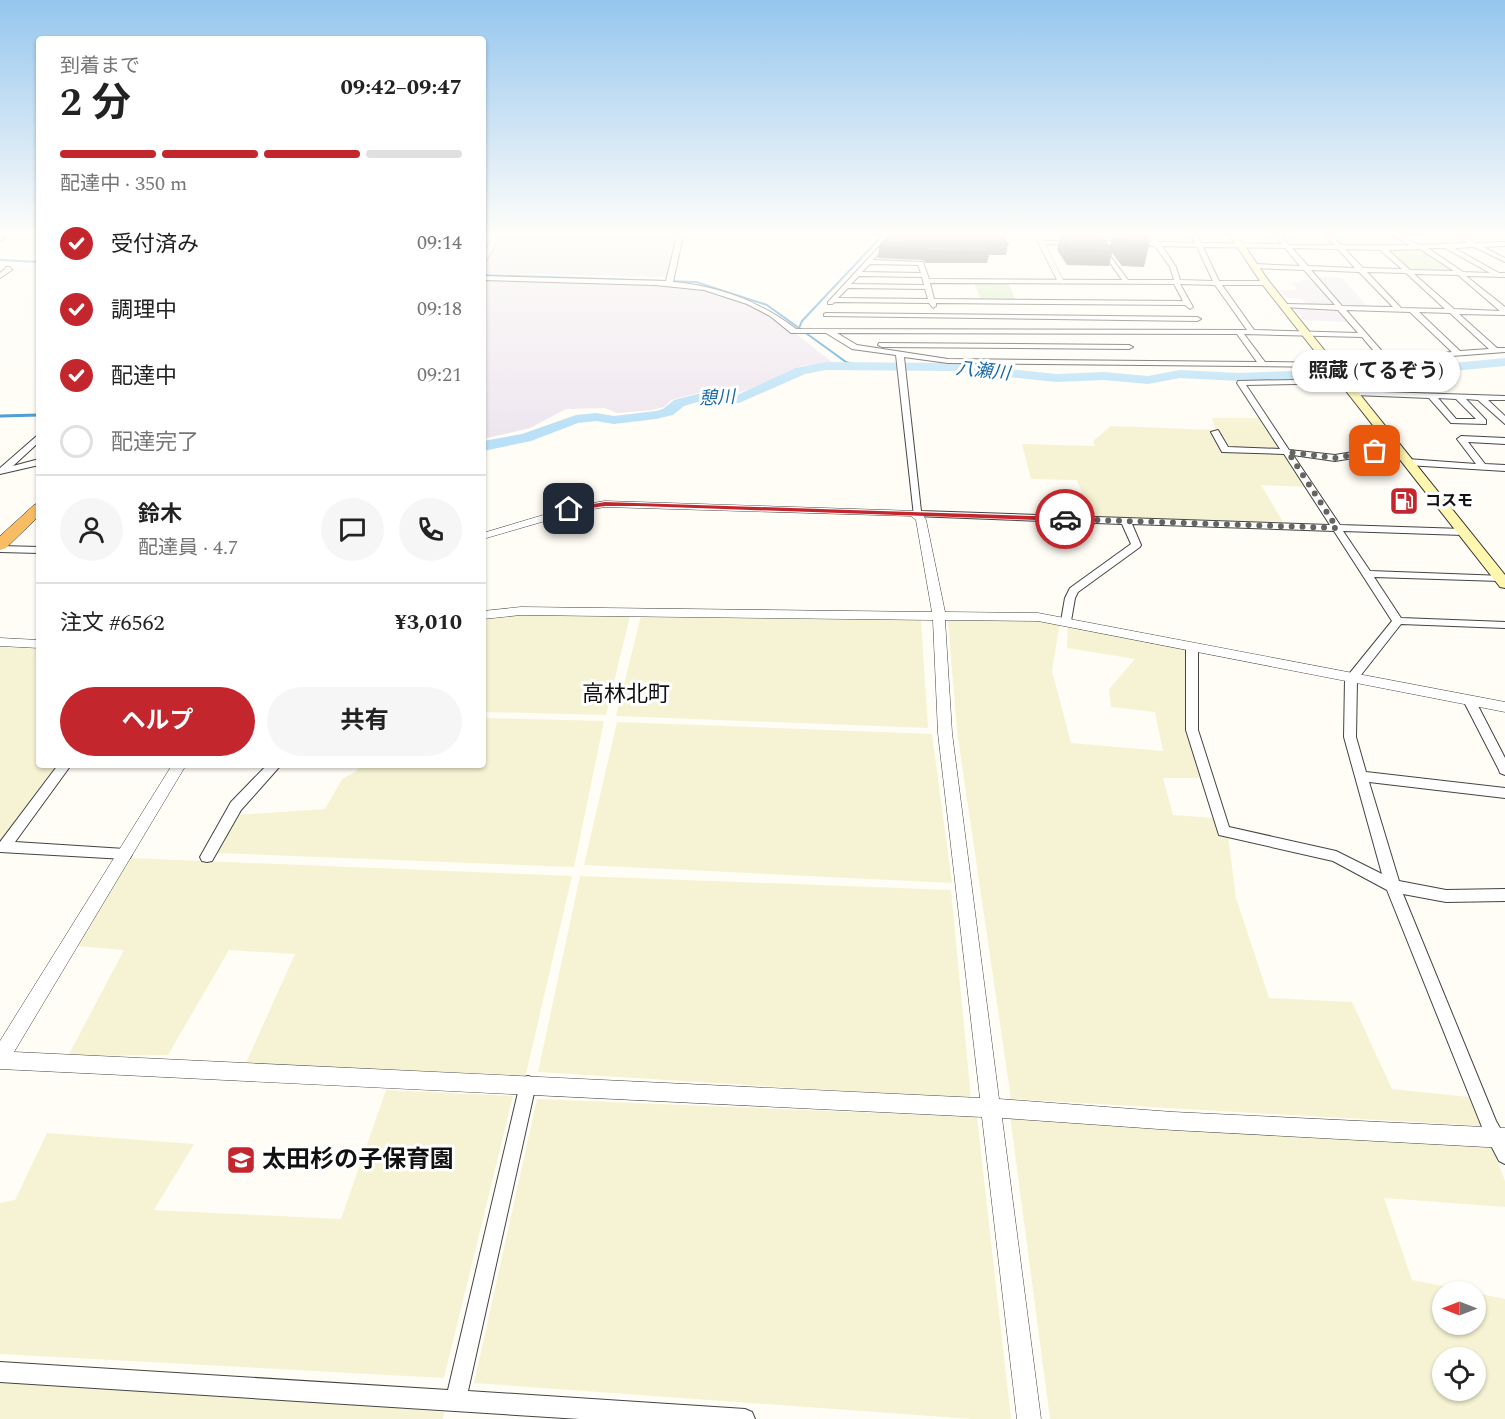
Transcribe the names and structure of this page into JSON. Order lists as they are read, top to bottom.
{
  "districts": ["高林北町"],
  "water": ["八瀬川", "憩川"],
  "places": {
    "other": ["照蔵 (てるぞう)"],
    "fuel station": ["コスモ"],
    "school or university": ["太田杉の子保育園"]
  },
  "north": "left",
  "page": {
    "heading": ["2 分", "到着まで", "09:42–09:47"],
    "panel": [
      "鈴木",
      "配達員 · 4.7",
      "注文 #6562",
      "¥3,010"
    ],
    "bar": "配達中 · 350 m",
    "list": [
      ["受付済み", "09:14"],
      ["調理中", "09:18"],
      ["配達中", "09:21"],
      "配達完了"
    ],
    "bubble": "照蔵 (てるぞう)",
    "buttons": ["ヘルプ", "共有"]
  }
}
